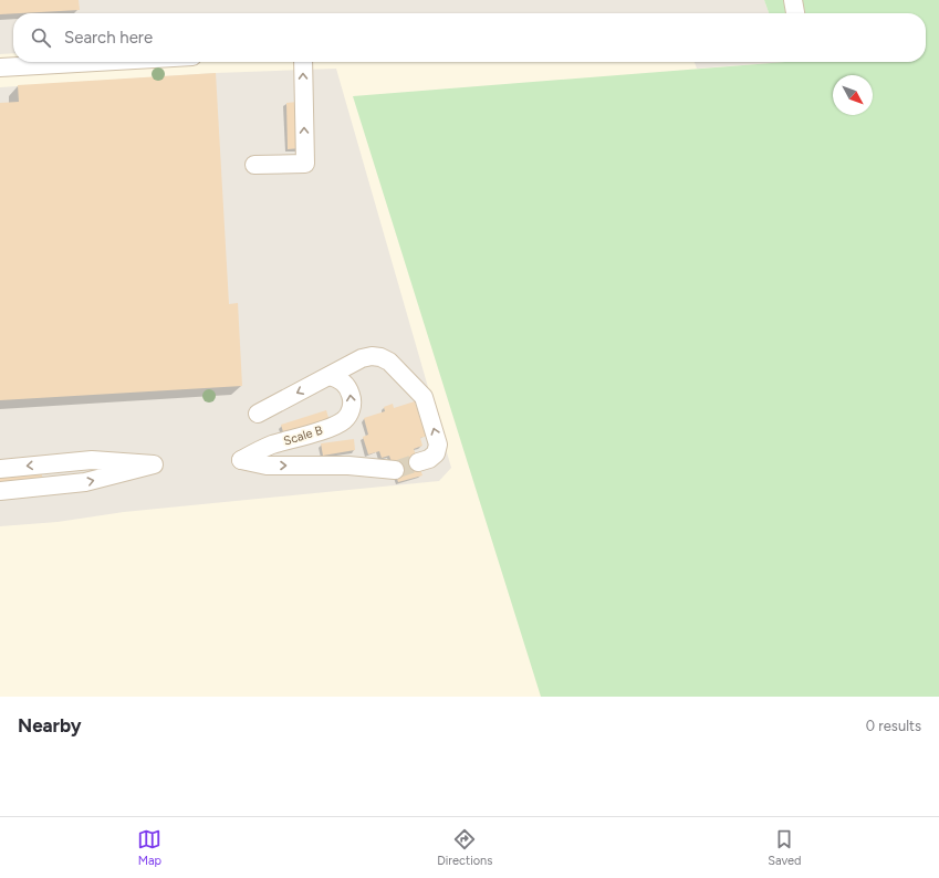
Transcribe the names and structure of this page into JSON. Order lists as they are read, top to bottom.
{
  "streets": {
    "lane": ["Scale B"]
  },
  "north": "bottom right",
  "page": {
    "search": "Search here",
    "heading": ["Nearby", "0 results"],
    "nav": ["Map", "Directions", "Saved"]
  }
}
